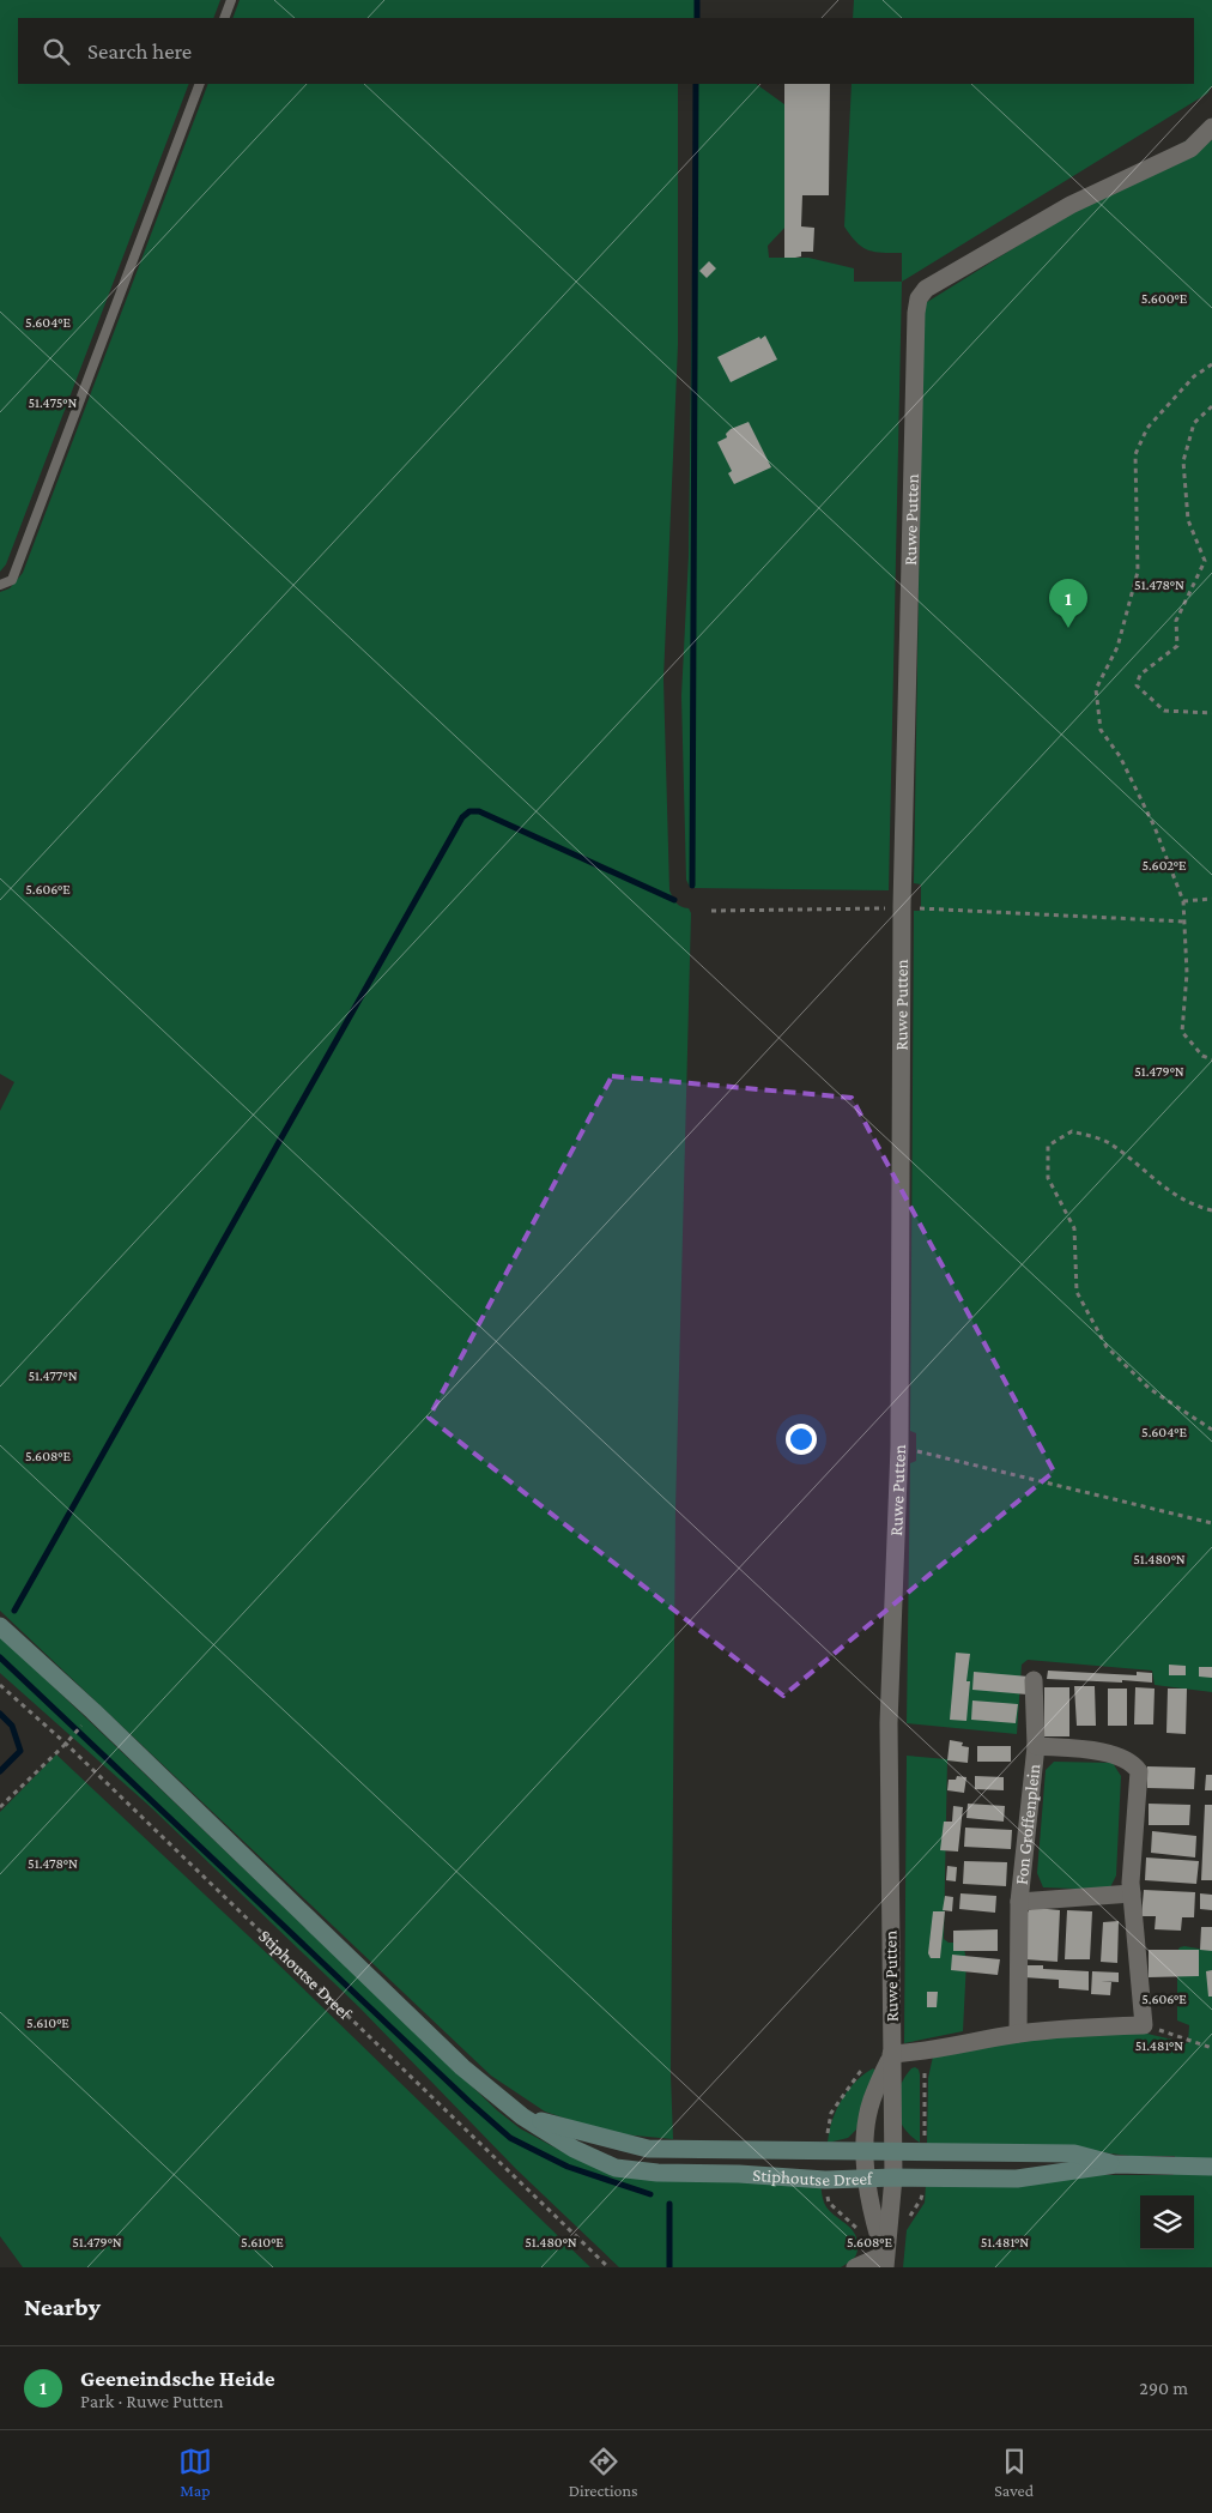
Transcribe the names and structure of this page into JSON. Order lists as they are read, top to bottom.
{
  "streets": {
    "main road": ["Stiphoutse Dreef"],
    "street": ["Ruwe Putten", "Fon Groffenplein"]
  },
  "crossings": [
    ["Ruwe Putten", "Stiphoutse Dreef"]
  ],
  "page": {
    "search": "Search here",
    "pins": "1",
    "heading": "Nearby",
    "list": [
      {
        "mark": "1",
        "name": "Geeneindsche Heide",
        "note": "Park · Ruwe Putten",
        "value": "290 m"
      }
    ],
    "nav": ["Map", "Directions", "Saved"]
  },
  "coordinates": [
    "5.600°E",
    "5.604°E",
    "51.475°N",
    "51.478°N",
    "5.602°E",
    "5.606°E",
    "51.479°N",
    "51.477°N",
    "5.608°E",
    "51.480°N",
    "5.610°E",
    "51.481°N"
  ]
}
